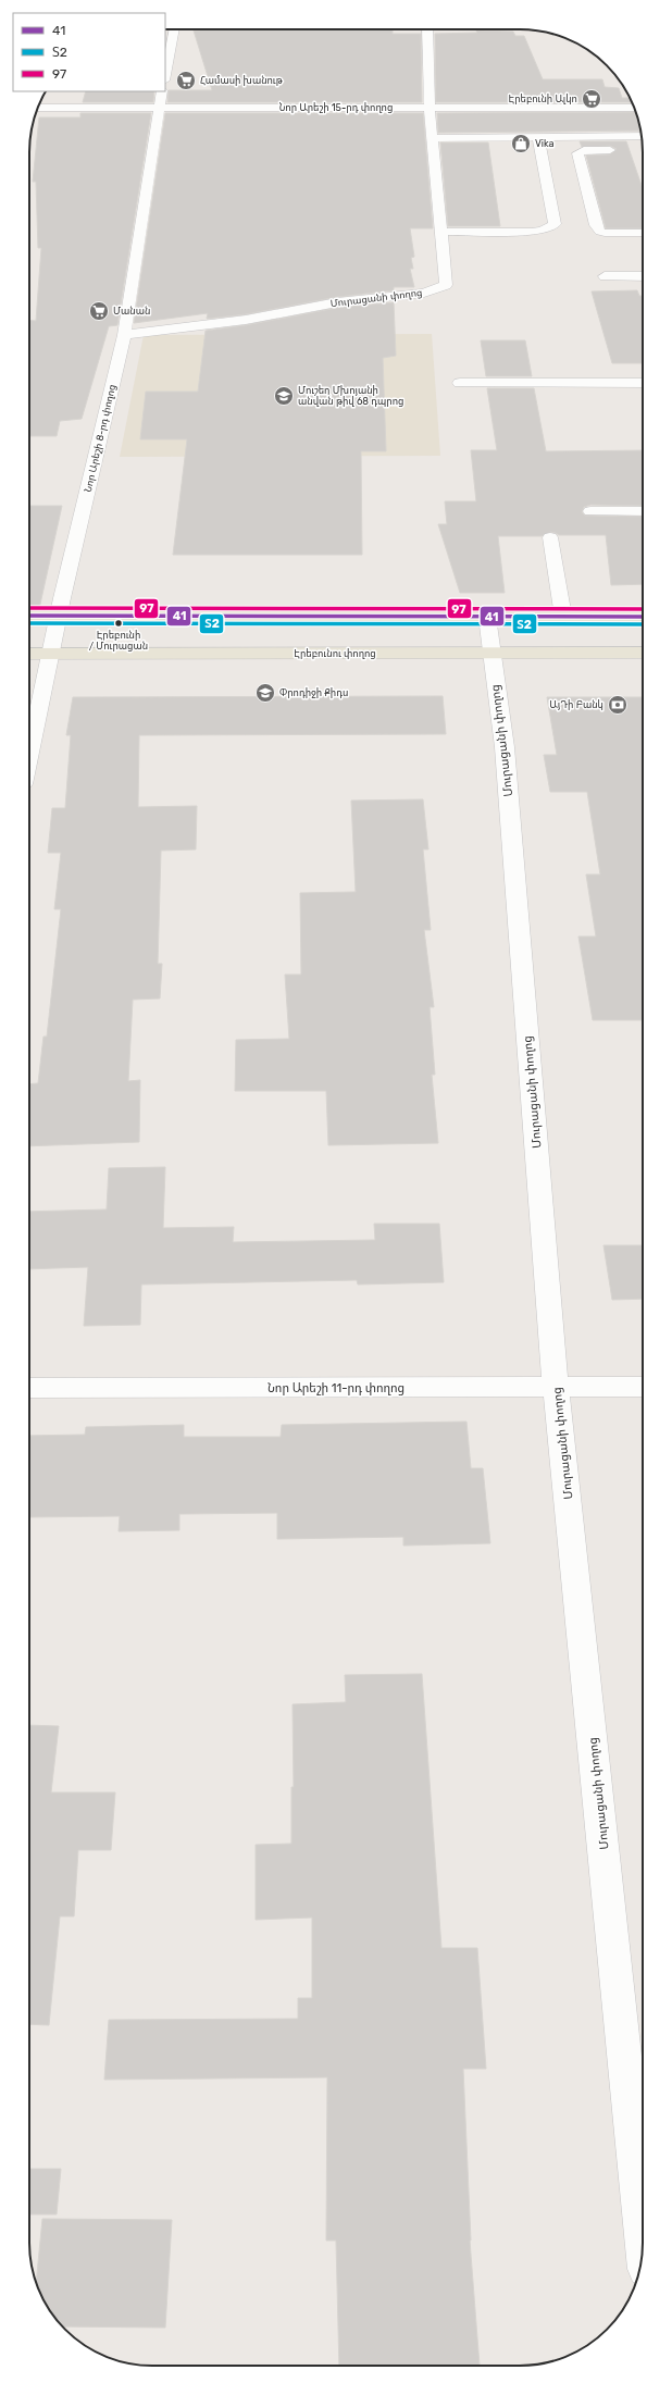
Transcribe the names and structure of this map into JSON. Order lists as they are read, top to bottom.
{
  "streets": {
    "main road": ["Էրեբունու փողոց"],
    "street": [
      "Նոր Արեշի 15-րդ փողոց",
      "Մուրացանի փողոց",
      "Նոր Արեշի 8-րդ փողոց",
      "Նոր Արեշի 11-րդ փողոց"
    ]
  },
  "crossings": [
    ["Նոր Արեշի 15-րդ փողոց", "Մուրացանի փողոց"],
    ["Նոր Արեշի 15-րդ փողոց", "Նոր Արեշի 8-րդ փողոց"],
    ["Մուրացանի փողոց", "Նոր Արեշի 8-րդ փողոց"],
    ["Մուրացանի փողոց", "Էրեբունու փողոց"],
    ["Մուրացանի փողոց", "Նոր Արեշի 11-րդ փողոց"],
    ["Նոր Արեշի 8-րդ փողոց", "Էրեբունու փողոց"]
  ],
  "places": {
    "supermarket": ["Համասի խանութ", "Էրեբունի Ալկո", "Մանան"],
    "shop": ["Vika"],
    "school or university": ["Մուշեղ Մխոյանի անվան թիվ 68 դպրոց", "Փրոդիջի Քիդս"],
    "other": ["Էրեբունի / Մուրացան"],
    "bank": ["ԱյԴի Բանկ"]
  },
  "lines": ["transit line 97", "transit line 41", "transit line Տ2"],
  "legend": ["41", "Տ2", "97"]
}
